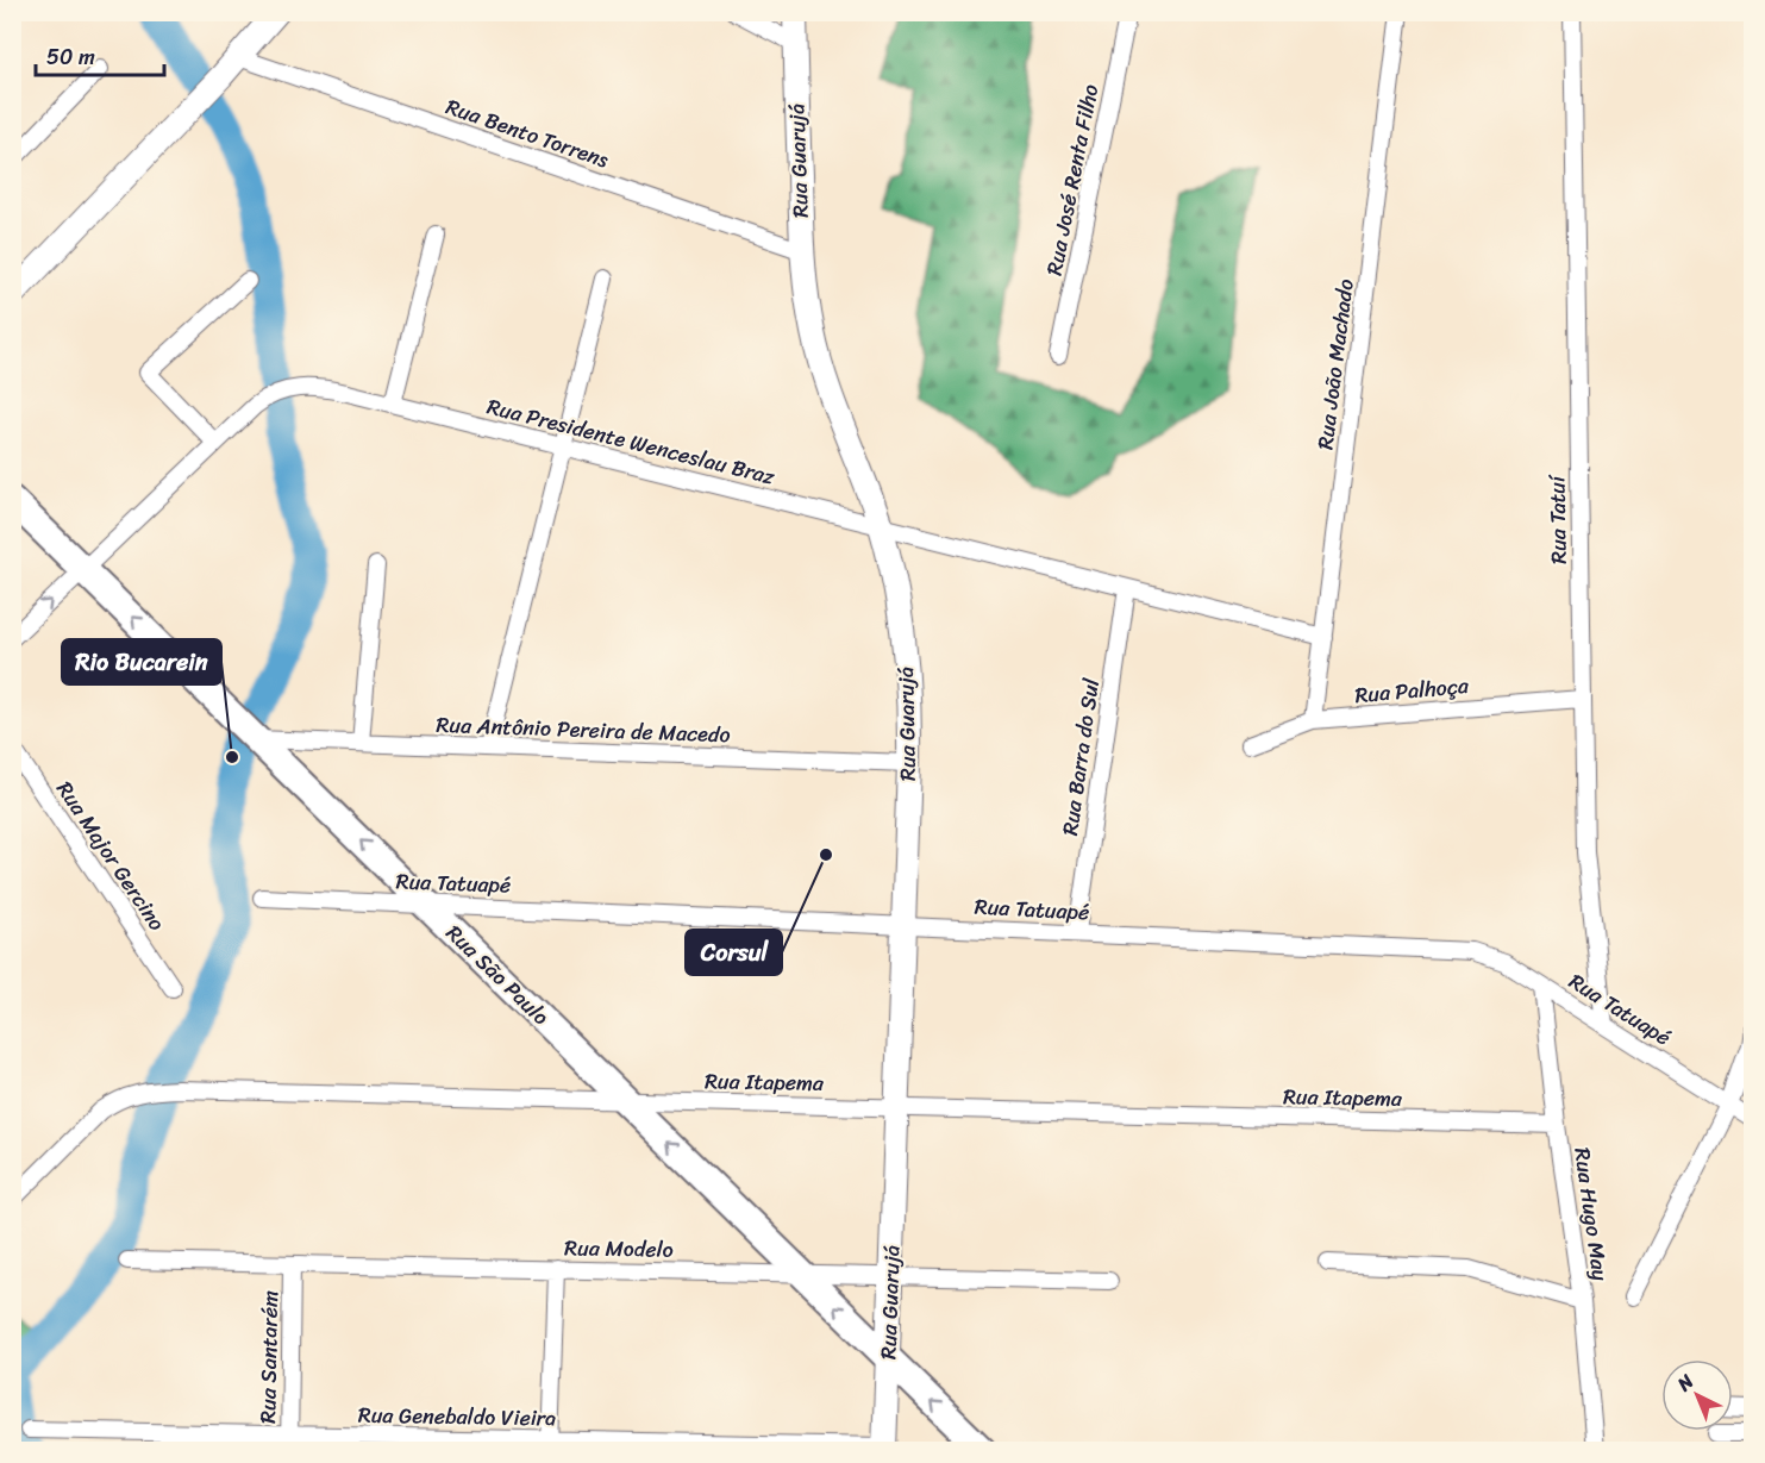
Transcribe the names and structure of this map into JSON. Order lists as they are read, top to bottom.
{
  "streets": {
    "main road": ["Rua São Paulo"],
    "street": [
      "Rua Bento Torrens",
      "Rua Guarujá",
      "Rua José Renta Filho",
      "Rua João Machado",
      "Rua Presidente Wenceslau Braz",
      "Rua Tatuí",
      "Rua Palhoça",
      "Rua Antônio Pereira de Macedo",
      "Rua Barra do Sul",
      "Rua Major Gercino",
      "Rua Tatuapé",
      "Rua Itapema",
      "Rua Hugo May",
      "Rua Modelo",
      "Rua Santarém",
      "Rua Genebaldo Vieira"
    ]
  },
  "crossings": [
    ["Rua Bento Torrens", "Rua Guarujá"],
    ["Rua Guarujá", "Rua Presidente Wenceslau Braz"],
    ["Rua Guarujá", "Rua Antônio Pereira de Macedo"],
    ["Rua Guarujá", "Rua Tatuapé"],
    ["Rua Guarujá", "Rua São Paulo"],
    ["Rua Guarujá", "Rua Itapema"],
    ["Rua Guarujá", "Rua Modelo"],
    ["Rua Guarujá", "Rua Genebaldo Vieira"],
    ["Rua João Machado", "Rua Presidente Wenceslau Braz"],
    ["Rua João Machado", "Rua Palhoça"],
    ["Rua Presidente Wenceslau Braz", "Rua Barra do Sul"],
    ["Rua Presidente Wenceslau Braz", "Rua São Paulo"],
    ["Rua Tatuí", "Rua Palhoça"],
    ["Rua Tatuí", "Rua Tatuapé"],
    ["Rua Antônio Pereira de Macedo", "Rua São Paulo"],
    ["Rua Barra do Sul", "Rua Tatuapé"],
    ["Rua Tatuapé", "Rua São Paulo"],
    ["Rua Tatuapé", "Rua Hugo May"],
    ["Rua São Paulo", "Rua Itapema"],
    ["Rua São Paulo", "Rua Modelo"],
    ["Rua Itapema", "Rua Hugo May"],
    ["Rua Modelo", "Rua Santarém"],
    ["Rua Santarém", "Rua Genebaldo Vieira"]
  ],
  "one_way": ["Rua São Paulo"],
  "places": ["Rio Bucarein", "Corsul"],
  "scale_bar": "50 m",
  "north": "top left"
}
